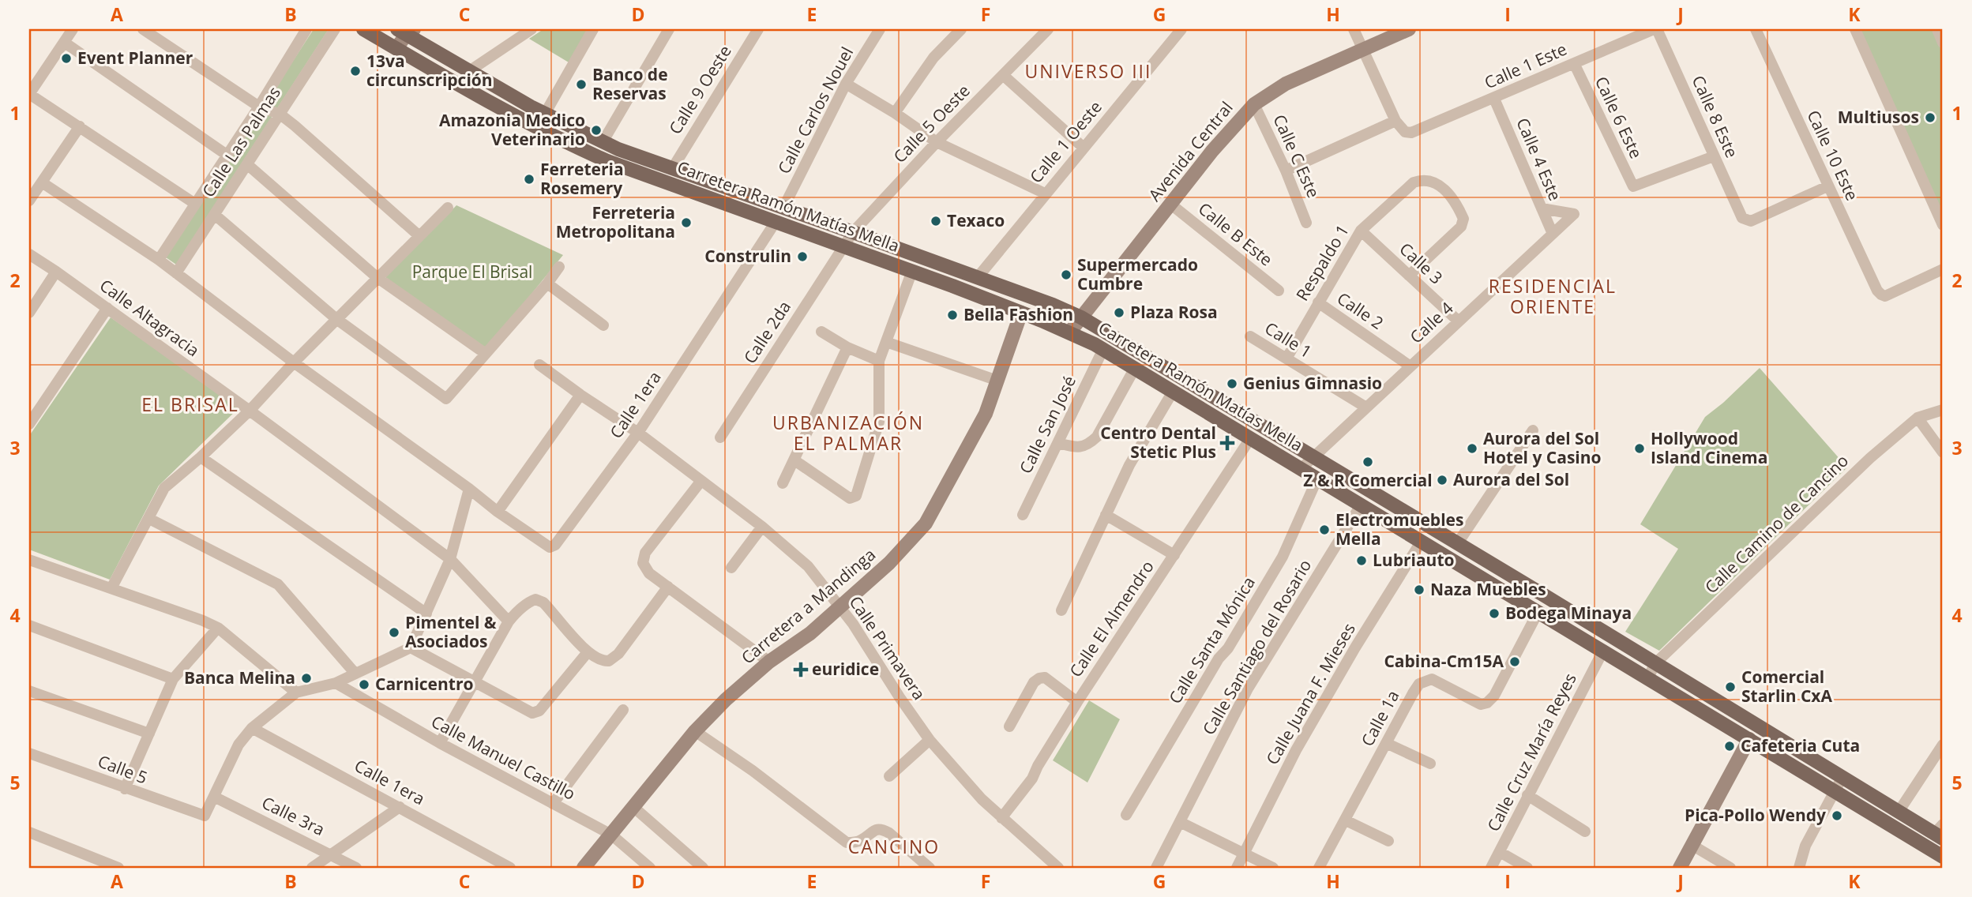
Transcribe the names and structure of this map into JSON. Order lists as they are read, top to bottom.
{
  "streets": {
    "main road": ["Carretera Ramón Matías Mella"],
    "street": [
      "Calle 1 Este",
      "Calle 9 Oeste",
      "Calle Carlos Nouel",
      "Calle 8 Este",
      "Calle 6 Este",
      "Calle 5 Oeste",
      "Calle Las Palmas",
      "Calle 1 Oeste",
      "Avenida Central",
      "Calle 10 Este",
      "Calle C Este",
      "Calle 4 Este",
      "Calle B Este",
      "Respaldo 1",
      "Calle 3",
      "Calle 2",
      "Calle Altagracia",
      "Calle 4",
      "Calle 2da",
      "Calle 1",
      "Calle 1era",
      "Calle San José",
      "Calle Camino de Cancino",
      "Carretera a Mandinga",
      "Calle El Almendro",
      "Calle Santa Mónica",
      "Calle Santiago del Rosario",
      "Calle Primavera",
      "Calle Juana F. Mieses",
      "Calle 1a",
      "Calle Cruz María Reyes",
      "Calle Manuel Castillo",
      "Calle 5",
      "Calle 3ra"
    ]
  },
  "crossings": [
    ["Calle 1 Este", "Calle 8 Este"],
    ["Calle 1 Este", "Calle 6 Este"],
    ["Calle 1 Este", "Calle 4 Este"],
    ["Calle 9 Oeste", "Carretera Ramón Matías Mella"],
    ["Calle Carlos Nouel", "Carretera Ramón Matías Mella"],
    ["Calle 8 Este", "Calle 6 Este"],
    ["Calle 8 Este", "Calle 10 Este"],
    ["Calle 5 Oeste", "Carretera Ramón Matías Mella"],
    ["Calle 5 Oeste", "Calle 2da"],
    ["Calle 1 Oeste", "Carretera Ramón Matías Mella"],
    ["Avenida Central", "Calle C Este"],
    ["Avenida Central", "Carretera Ramón Matías Mella"],
    ["Avenida Central", "Calle B Este"],
    ["Calle 4 Este", "Calle 4"],
    ["Carretera Ramón Matías Mella", "Calle 4"],
    ["Carretera Ramón Matías Mella", "Calle 2da"],
    ["Carretera Ramón Matías Mella", "Calle 1era"],
    ["Carretera Ramón Matías Mella", "Calle San José"],
    ["Carretera Ramón Matías Mella", "Calle Camino de Cancino"],
    ["Carretera Ramón Matías Mella", "Carretera a Mandinga"],
    ["Carretera Ramón Matías Mella", "Calle El Almendro"],
    ["Carretera Ramón Matías Mella", "Calle Santa Mónica"],
    ["Carretera Ramón Matías Mella", "Calle Santiago del Rosario"],
    ["Carretera Ramón Matías Mella", "Calle Juana F. Mieses"],
    ["Carretera Ramón Matías Mella", "Calle 1a"],
    ["Carretera Ramón Matías Mella", "Calle Cruz María Reyes"],
    ["Respaldo 1", "Calle 3"],
    ["Respaldo 1", "Calle 2"],
    ["Respaldo 1", "Calle 1"],
    ["Calle 3", "Calle 4"],
    ["Calle 2", "Calle 4"],
    ["Calle 4", "Calle 1"],
    ["Calle 1era", "Calle Primavera"],
    ["Carretera a Mandinga", "Calle Primavera"],
    ["Carretera a Mandinga", "Calle Manuel Castillo"],
    ["Calle El Almendro", "Calle Primavera"],
    ["Calle 5", "Calle 3ra"]
  ],
  "districts": [
    "UNIVERSO III",
    "RESIDENCIAL ORIENTE",
    "EL BRISAL",
    "URBANIZACIÓN EL PALMAR",
    "CANCINO"
  ],
  "parks": ["Parque El Brisal"],
  "places": {
    "other": [
      "Event Planner",
      "13va circunscripción",
      "Banco de Reservas",
      "Multiusos",
      "Amazonia Medico Veterinario",
      "Ferreteria Rosemery",
      "Texaco",
      "Ferreteria Metropolitana",
      "Construlin",
      "Supermercado Cumbre",
      "Plaza Rosa",
      "Bella Fashion",
      "Genius Gimnasio",
      "Aurora del Sol Hotel y Casino",
      "Hollywood Island Cinema",
      "Z & R Comercial",
      "Aurora del Sol",
      "Electromuebles Mella",
      "Lubriauto",
      "Naza Muebles",
      "Bodega Minaya",
      "Pimentel & Asociados",
      "Cabina-Cm15A",
      "Banca Melina",
      "Carnicentro",
      "Comercial Starlin CxA",
      "Cafeteria Cuta",
      "Pica-Pollo Wendy"
    ],
    "health": ["Centro Dental Stetic Plus", "euridice"]
  },
  "grid": {
    "columns": [
      "A",
      "B",
      "C",
      "D",
      "E",
      "F",
      "G",
      "H",
      "I",
      "J",
      "K"
    ],
    "rows": [
      "1",
      "2",
      "3",
      "4",
      "5"
    ]
  }
}
